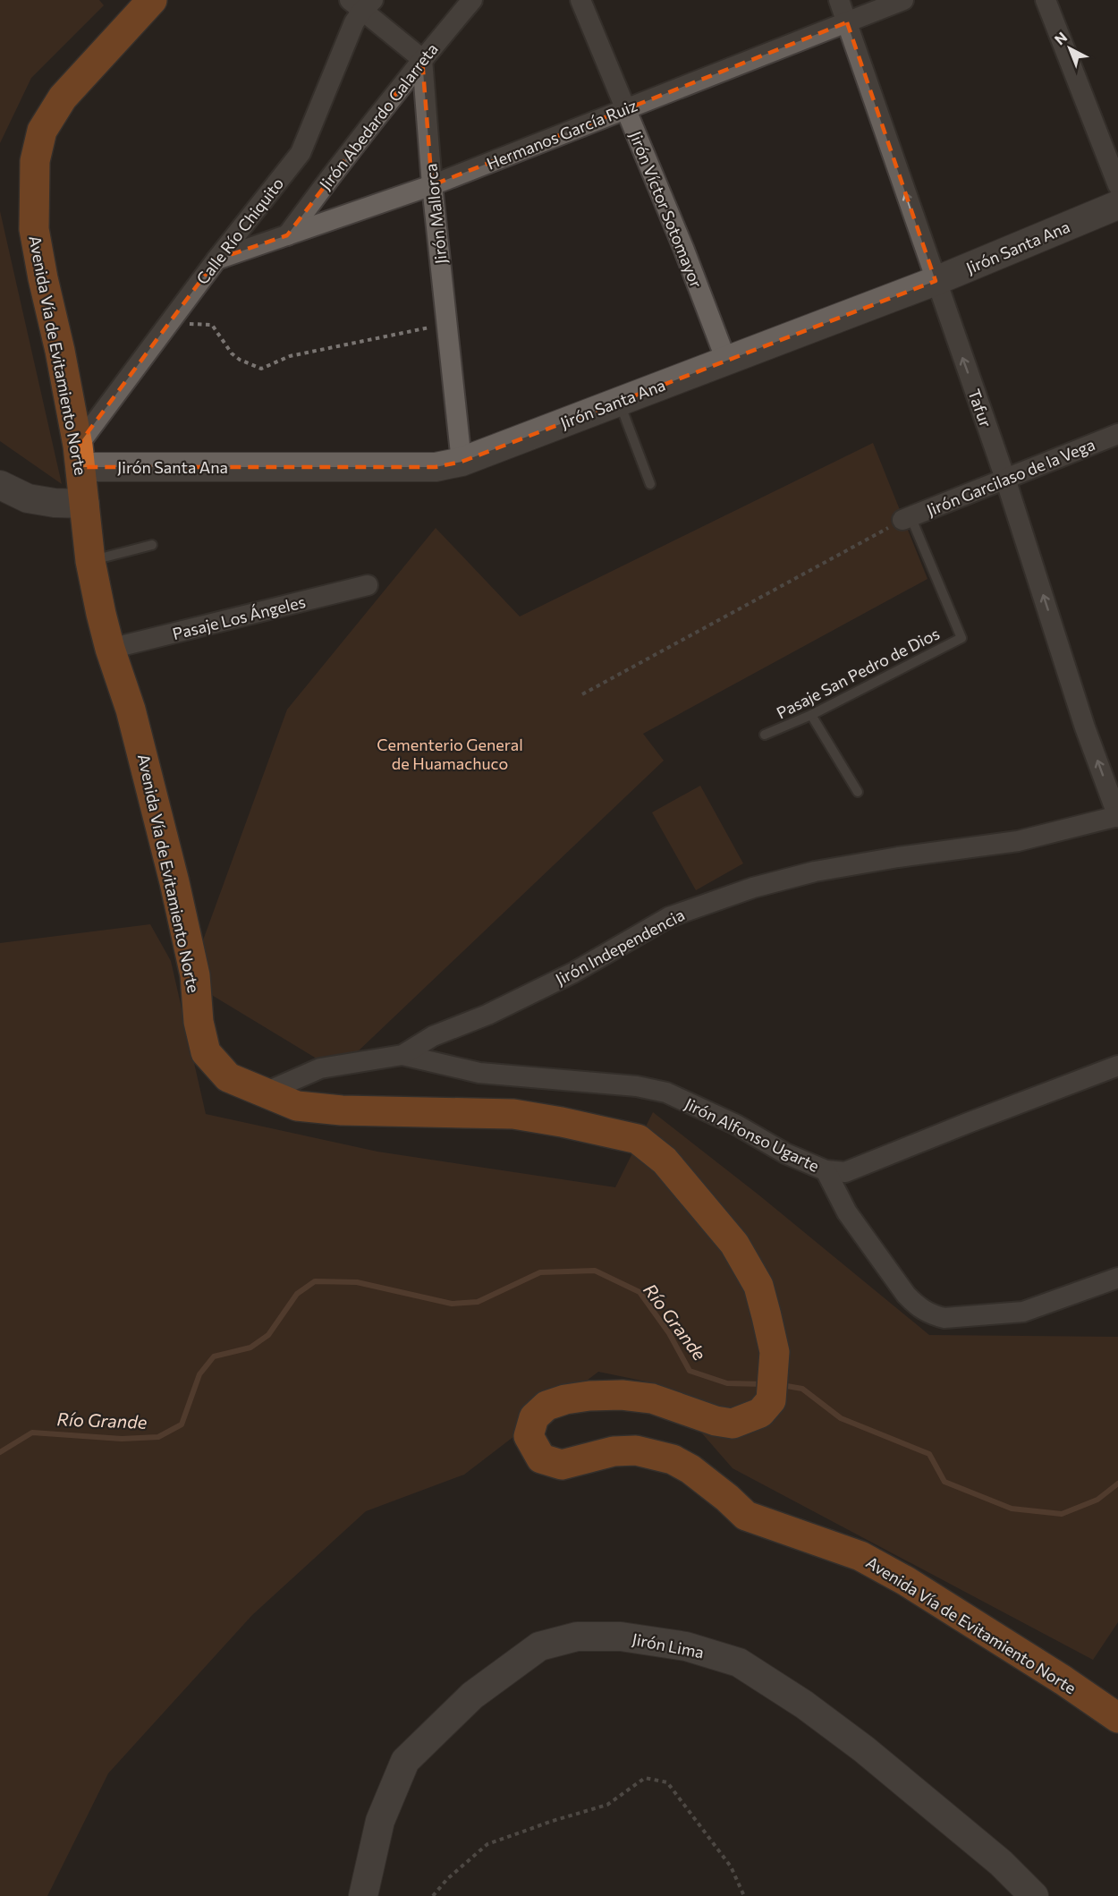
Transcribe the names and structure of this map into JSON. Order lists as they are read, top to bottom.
{
  "streets": {
    "highway": ["Avenida Vía de Evitamiento Norte"],
    "street": [
      "Jirón Abedardo Galarreta",
      "Hermanos García Ruiz",
      "Jirón Víctor Sotomayor",
      "Jirón Mallorca",
      "Calle Río Chiquito",
      "Jirón Santa Ana",
      "Tafur",
      "Jirón Garcilaso de la Vega",
      "Pasaje Los Ángeles",
      "Jirón Independencia",
      "Jirón Alfonso Ugarte",
      "Jirón Lima"
    ],
    "lane": ["Pasaje San Pedro de Dios"]
  },
  "crossings": [
    ["Jirón Abedardo Galarreta", "Hermanos García Ruiz"],
    ["Jirón Abedardo Galarreta", "Jirón Mallorca"],
    ["Hermanos García Ruiz", "Jirón Víctor Sotomayor"],
    ["Hermanos García Ruiz", "Jirón Mallorca"],
    ["Hermanos García Ruiz", "Calle Río Chiquito"],
    ["Hermanos García Ruiz", "Tafur"],
    ["Jirón Víctor Sotomayor", "Jirón Santa Ana"],
    ["Jirón Mallorca", "Jirón Santa Ana"],
    ["Calle Río Chiquito", "Jirón Santa Ana"],
    ["Calle Río Chiquito", "Avenida Vía de Evitamiento Norte"],
    ["Jirón Santa Ana", "Avenida Vía de Evitamiento Norte"],
    ["Jirón Santa Ana", "Tafur"],
    ["Avenida Vía de Evitamiento Norte", "Pasaje Los Ángeles"],
    ["Avenida Vía de Evitamiento Norte", "Jirón Independencia"],
    ["Tafur", "Jirón Garcilaso de la Vega"],
    ["Tafur", "Jirón Independencia"],
    ["Jirón Garcilaso de la Vega", "Pasaje San Pedro de Dios"],
    ["Jirón Independencia", "Jirón Alfonso Ugarte"]
  ],
  "one_way": ["Tafur"],
  "water": ["Río Grande"],
  "parks": ["Cementerio General de Huamachuco"],
  "north": "top left"
}
